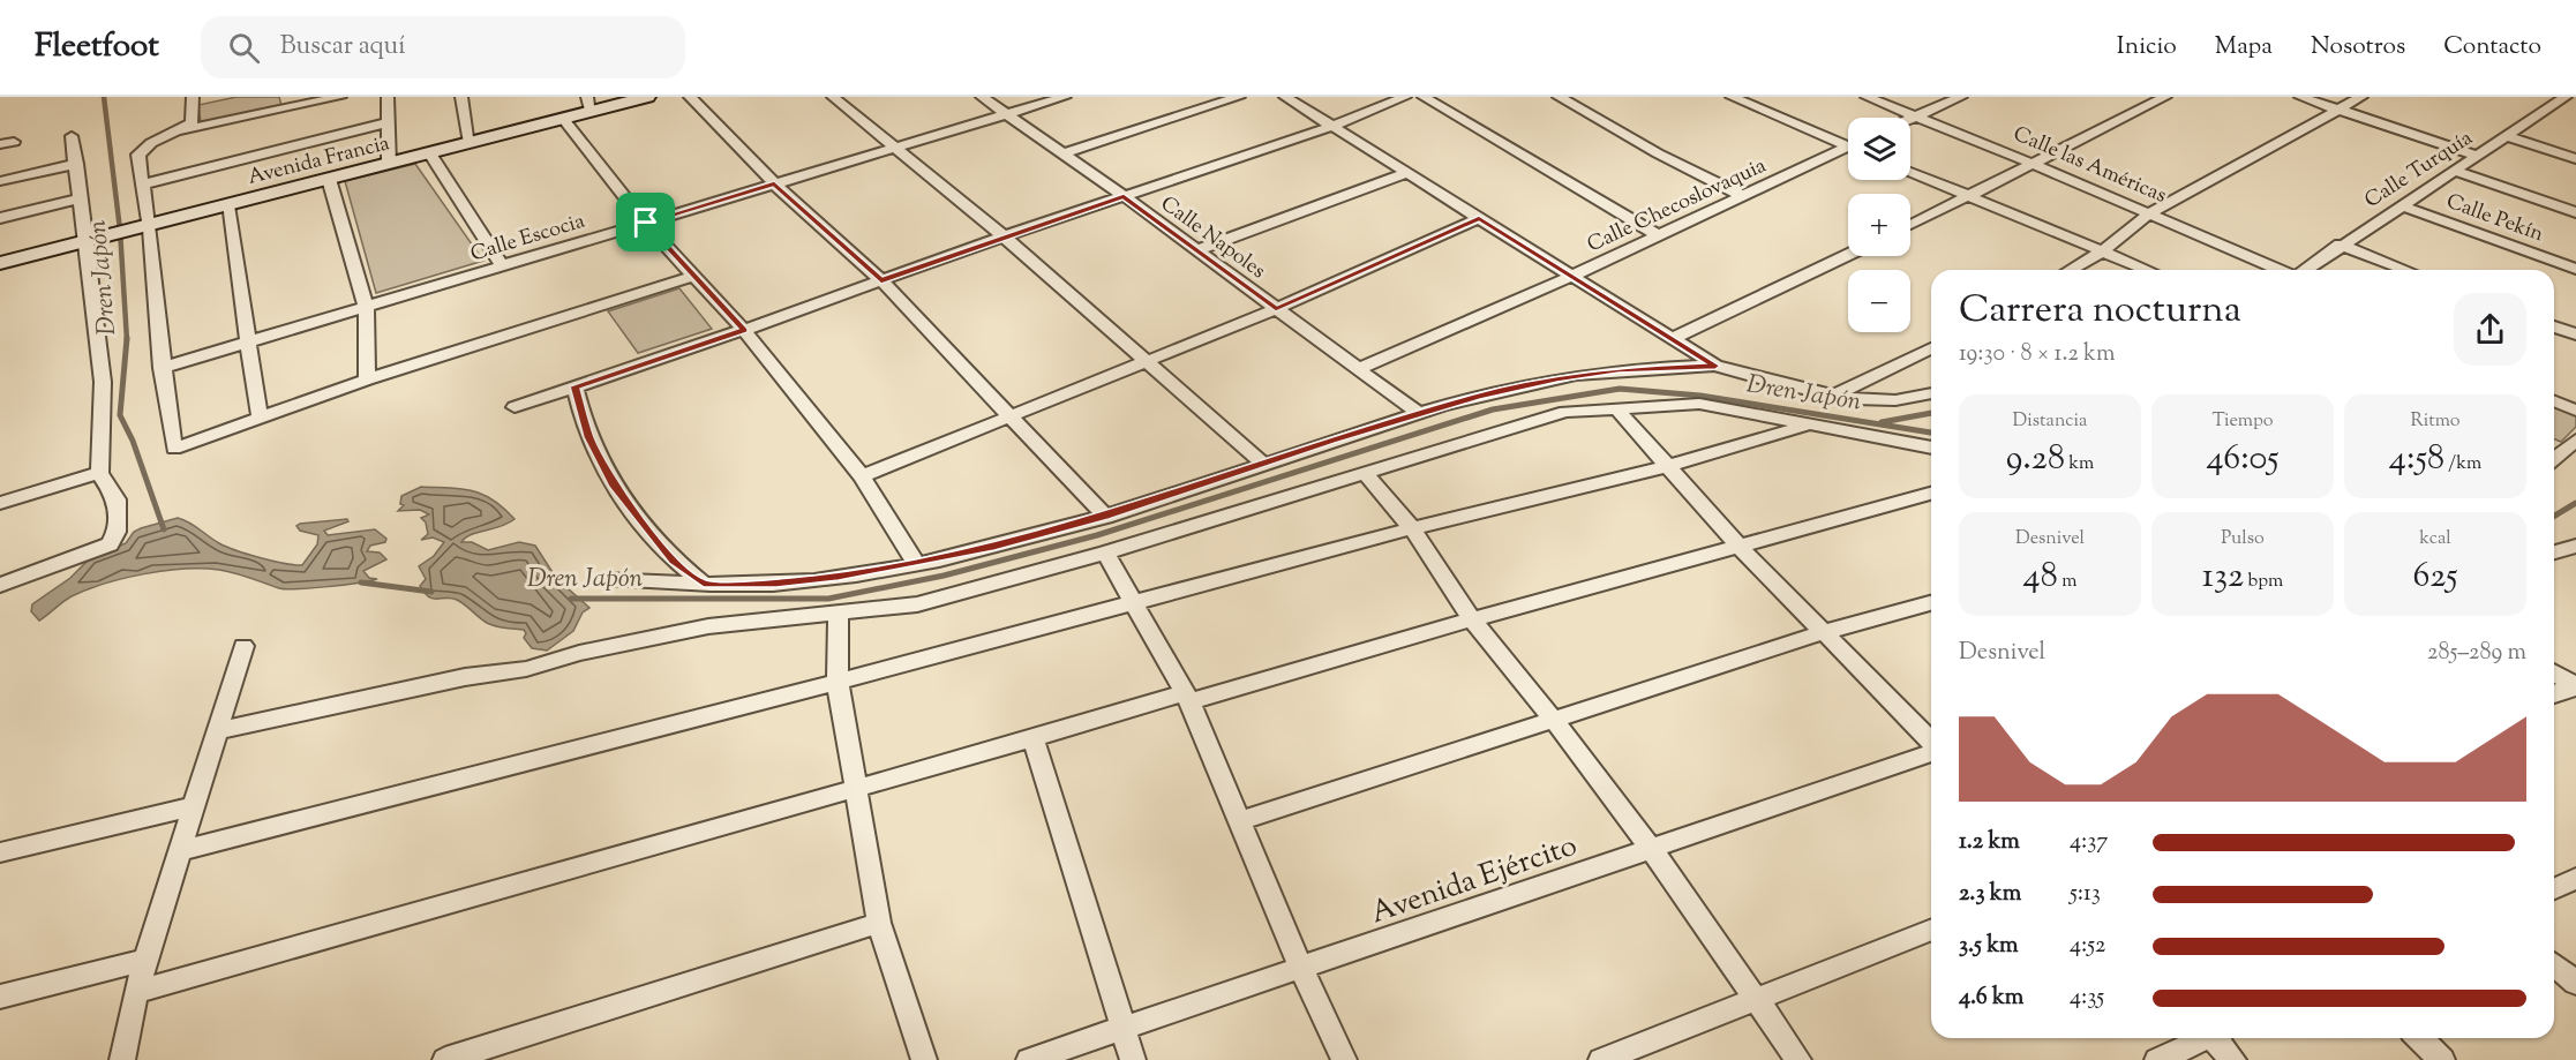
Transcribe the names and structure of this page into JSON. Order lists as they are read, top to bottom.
{
  "streets": {
    "street": [
      "Avenida Francia",
      "Calle las Américas",
      "Calle Turquía",
      "Calle Checoslovaquia",
      "Calle Pekín",
      "Calle Escocia",
      "Calle Napoles",
      "Avenida Ejército"
    ]
  },
  "crossings": [
    ["Calle Turquía", "Calle Pekín"],
    ["Calle Checoslovaquia", "Calle Napoles"],
    ["Calle Escocia", "Calle Napoles"]
  ],
  "water": ["Dren Japón"],
  "page": {
    "header": "Fleetfoot",
    "search": "Buscar aquí",
    "nav": [
      "Inicio",
      "Mapa",
      "Nosotros",
      "Contacto"
    ],
    "map_buttons": ["+", "−"],
    "heading": ["Carrera nocturna", "19:30 · 8 × 1.2 km"],
    "stats": [
      ["Distancia", "9.28 km"],
      ["Tiempo", "46:05"],
      ["Ritmo", "4:58 /km"],
      ["Desnivel", "48 m"],
      ["Pulso", "132 bpm"],
      ["kcal", "625"]
    ],
    "chart": ["Desnivel", "285–289 m"],
    "list": [
      {
        "name": "1.2 km",
        "note": "4:37"
      },
      {
        "name": "2.3 km",
        "note": "5:13"
      },
      {
        "name": "3.5 km",
        "note": "4:52"
      },
      {
        "name": "4.6 km",
        "note": "4:35"
      }
    ]
  }
}
